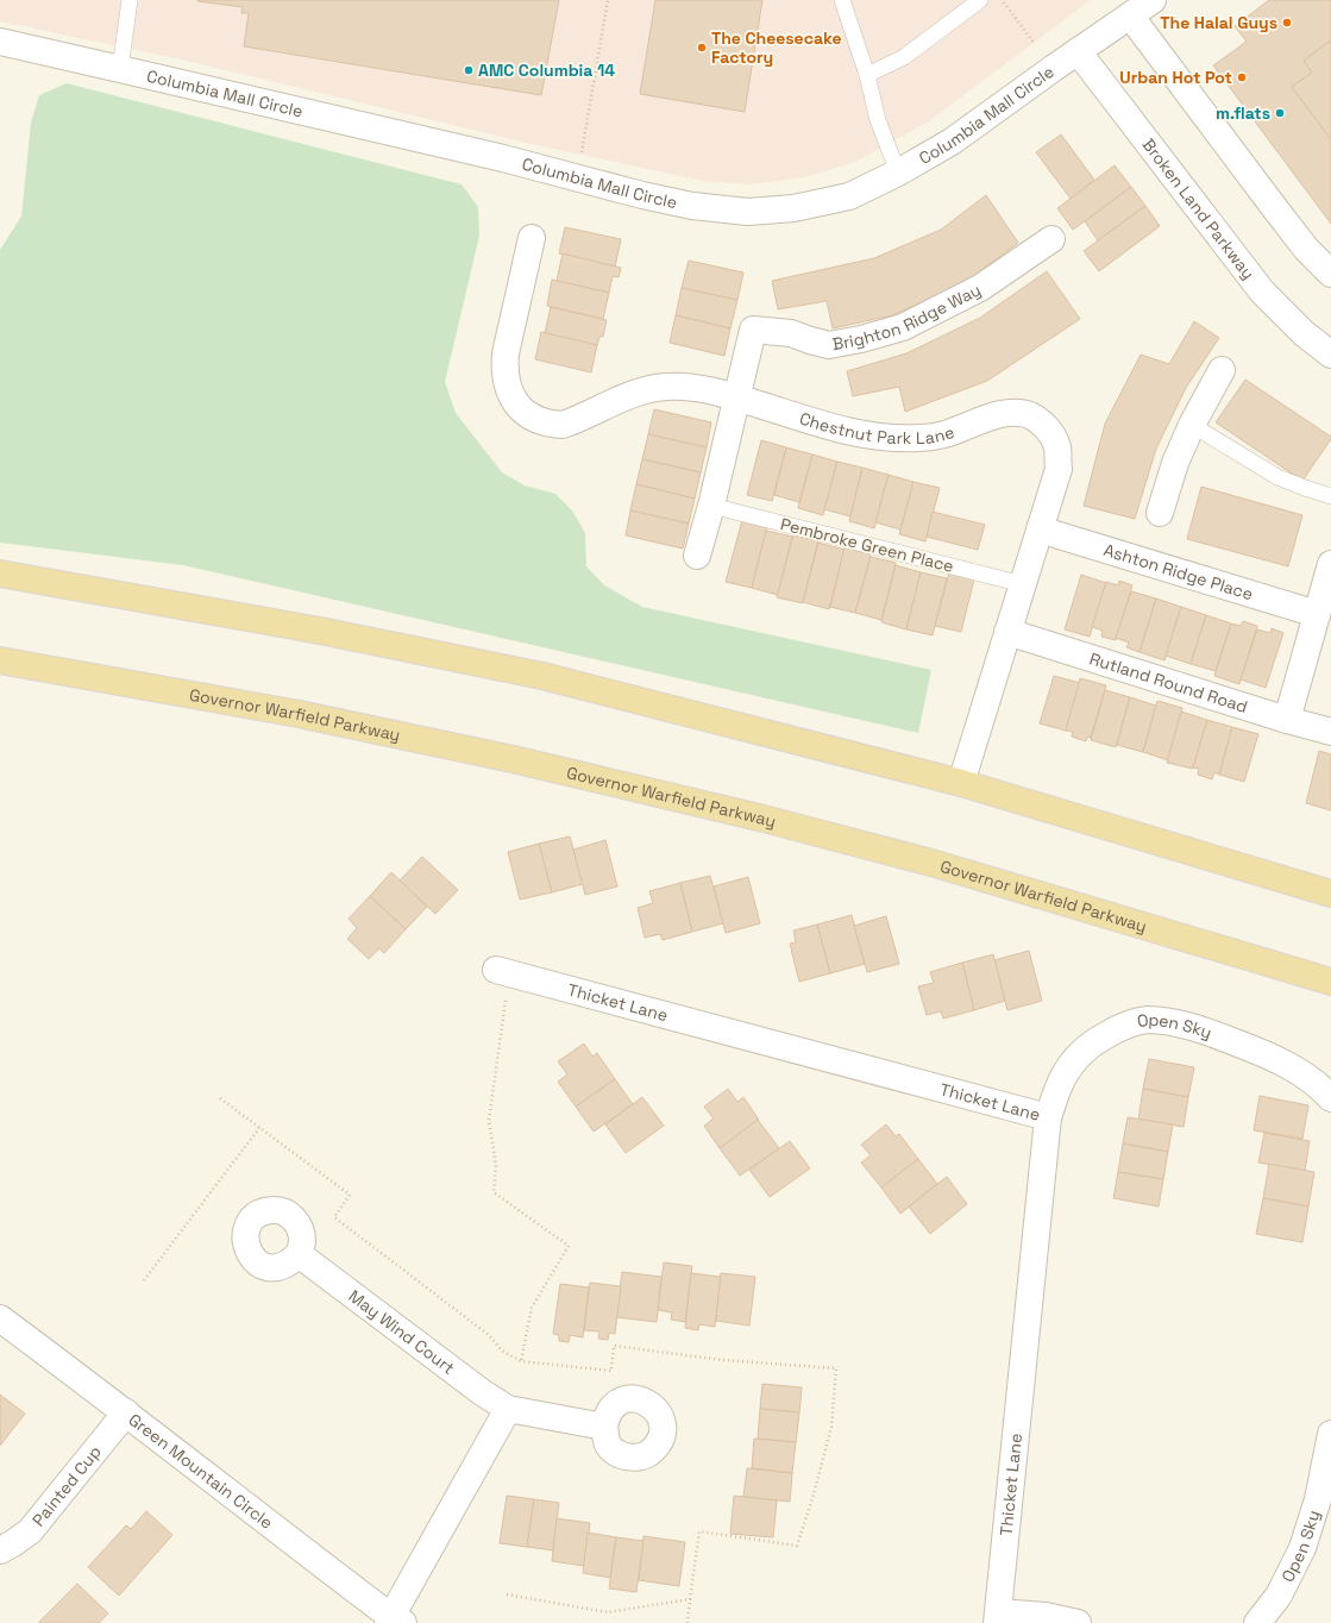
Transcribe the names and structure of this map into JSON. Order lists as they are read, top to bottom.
{
  "streets": {
    "main road": ["Governor Warfield Parkway"],
    "street": [
      "Columbia Mall Circle",
      "Broken Land Parkway",
      "Brighton Ridge Way",
      "Chestnut Park Lane",
      "Ashton Ridge Place",
      "Rutland Round Road",
      "Thicket Lane",
      "Open Sky",
      "May Wind Court",
      "Green Mountain Circle",
      "Painted Cup"
    ],
    "lane": ["Pembroke Green Place"]
  },
  "crossings": [
    ["Columbia Mall Circle", "Broken Land Parkway"],
    ["Brighton Ridge Way", "Chestnut Park Lane"],
    ["Brighton Ridge Way", "Pembroke Green Place"],
    ["Chestnut Park Lane", "Pembroke Green Place"],
    ["Chestnut Park Lane", "Ashton Ridge Place"],
    ["Chestnut Park Lane", "Rutland Round Road"],
    ["Thicket Lane", "Open Sky"],
    ["Green Mountain Circle", "Painted Cup"]
  ],
  "places": [
    "The Halal Guys",
    "The Cheesecake Factory",
    "AMC Columbia 14",
    "Urban Hot Pot",
    "m.flats"
  ]
}
